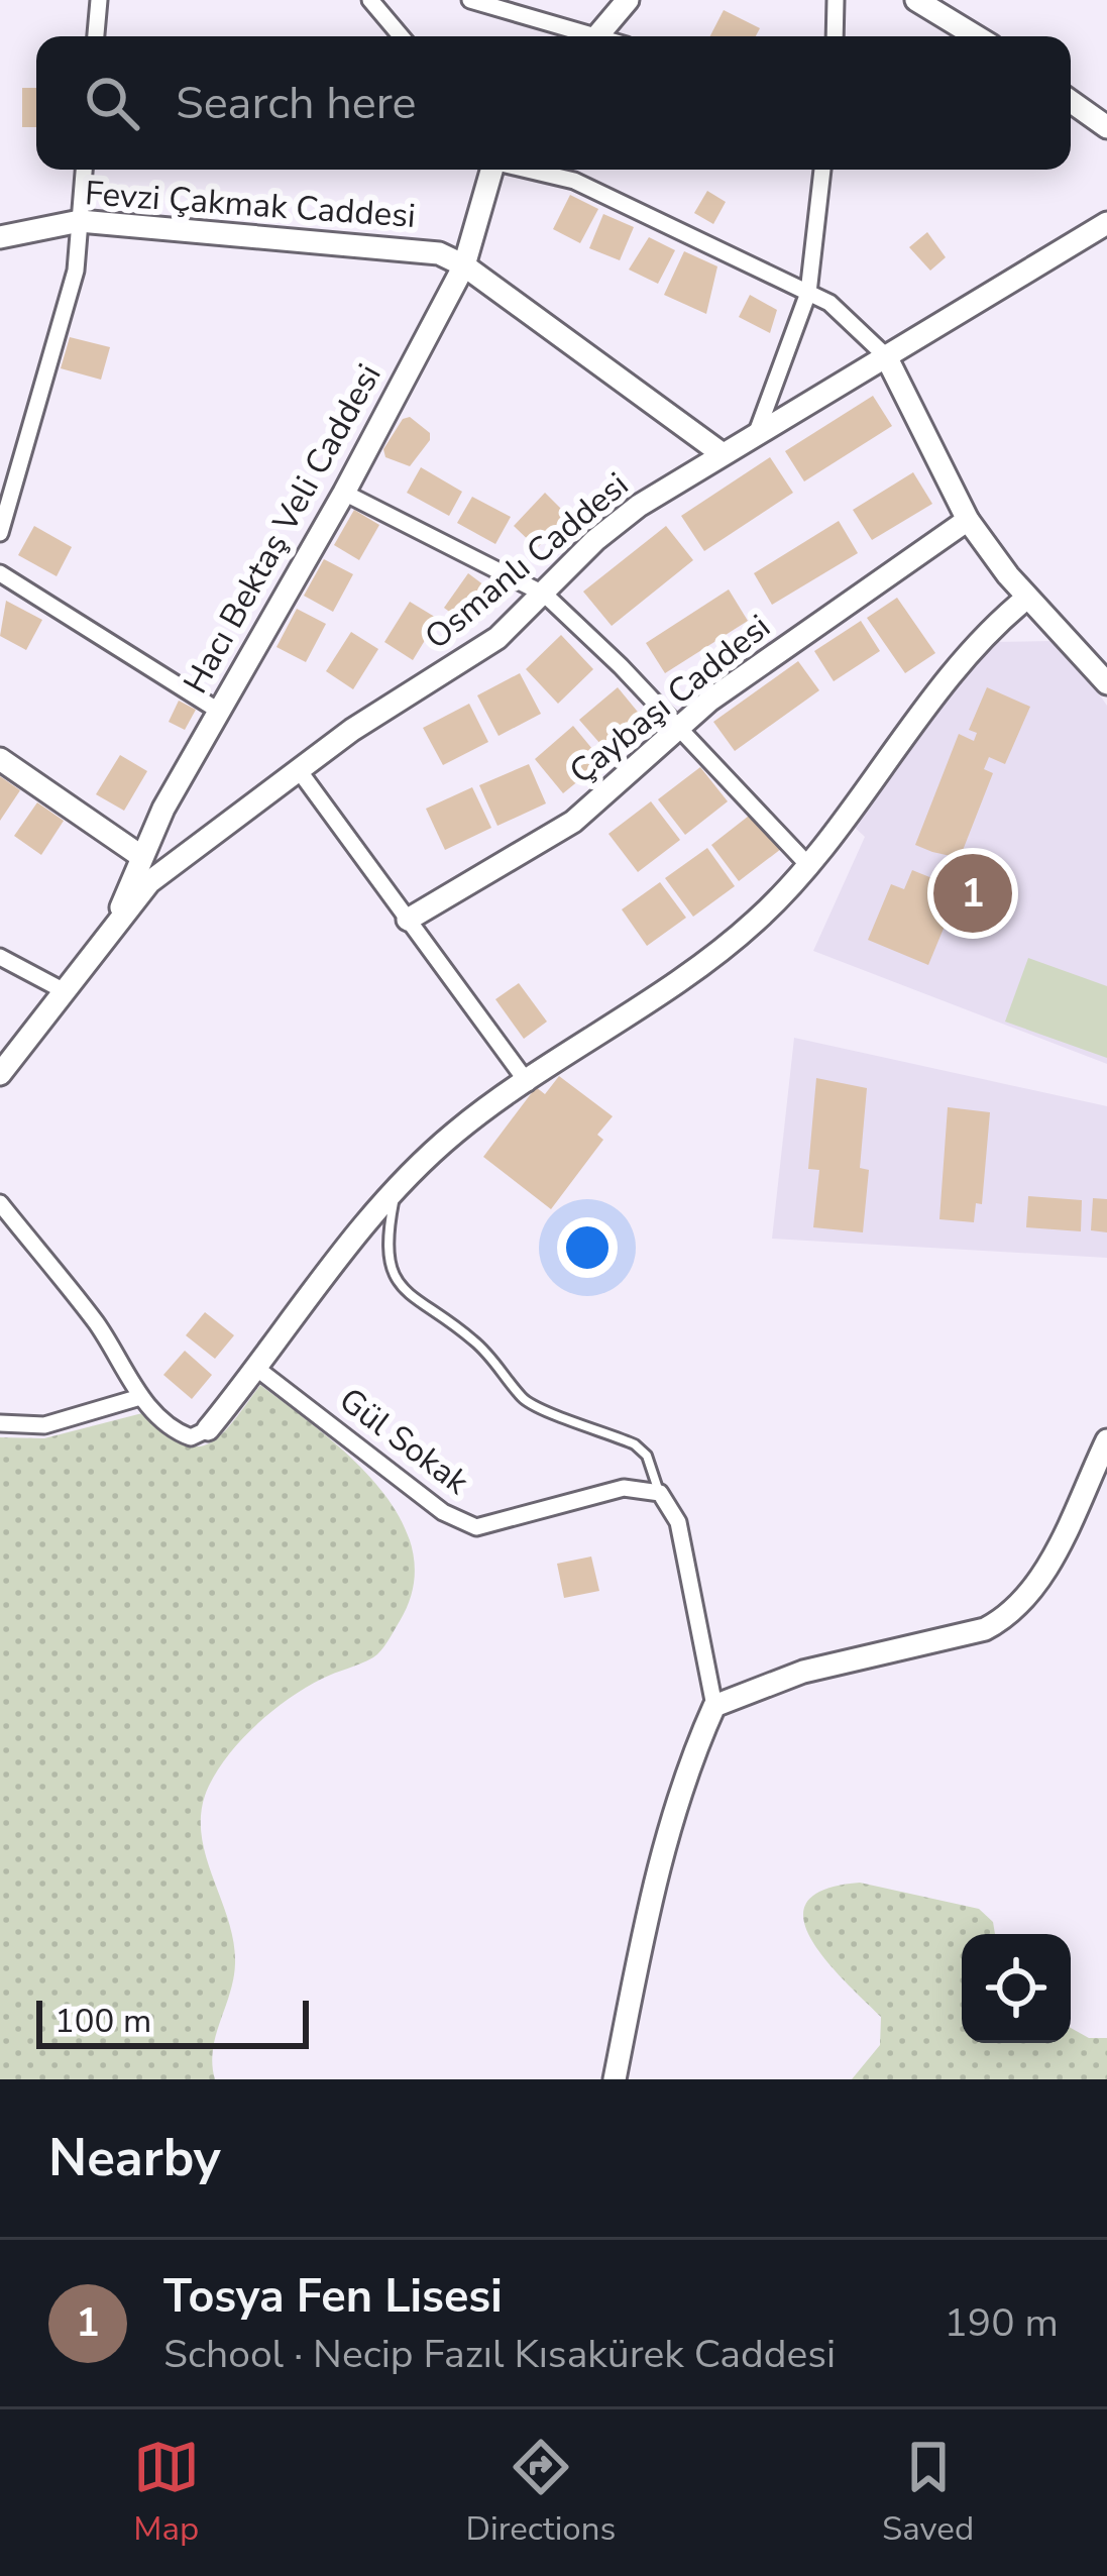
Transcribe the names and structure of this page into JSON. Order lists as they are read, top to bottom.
{
  "streets": {
    "street": [
      "Fevzi Çakmak Caddesi",
      "Hacı Bektaş Veli Caddesi",
      "Osmanlı Caddesi",
      "Çaybaşı Caddesi",
      "Gül Sokak"
    ]
  },
  "crossings": [
    ["Fevzi Çakmak Caddesi", "Hacı Bektaş Veli Caddesi"],
    ["Fevzi Çakmak Caddesi", "Osmanlı Caddesi"],
    ["Hacı Bektaş Veli Caddesi", "Osmanlı Caddesi"]
  ],
  "scale_bar": "100 m",
  "page": {
    "search": "Search here",
    "pins": "1",
    "scale": "100 m",
    "heading": "Nearby",
    "list": [
      {
        "mark": "1",
        "name": "Tosya Fen Lisesi",
        "note": "School · Necip Fazıl Kısakürek Caddesi",
        "value": "190 m"
      }
    ],
    "nav": ["Map", "Directions", "Saved"]
  }
}
